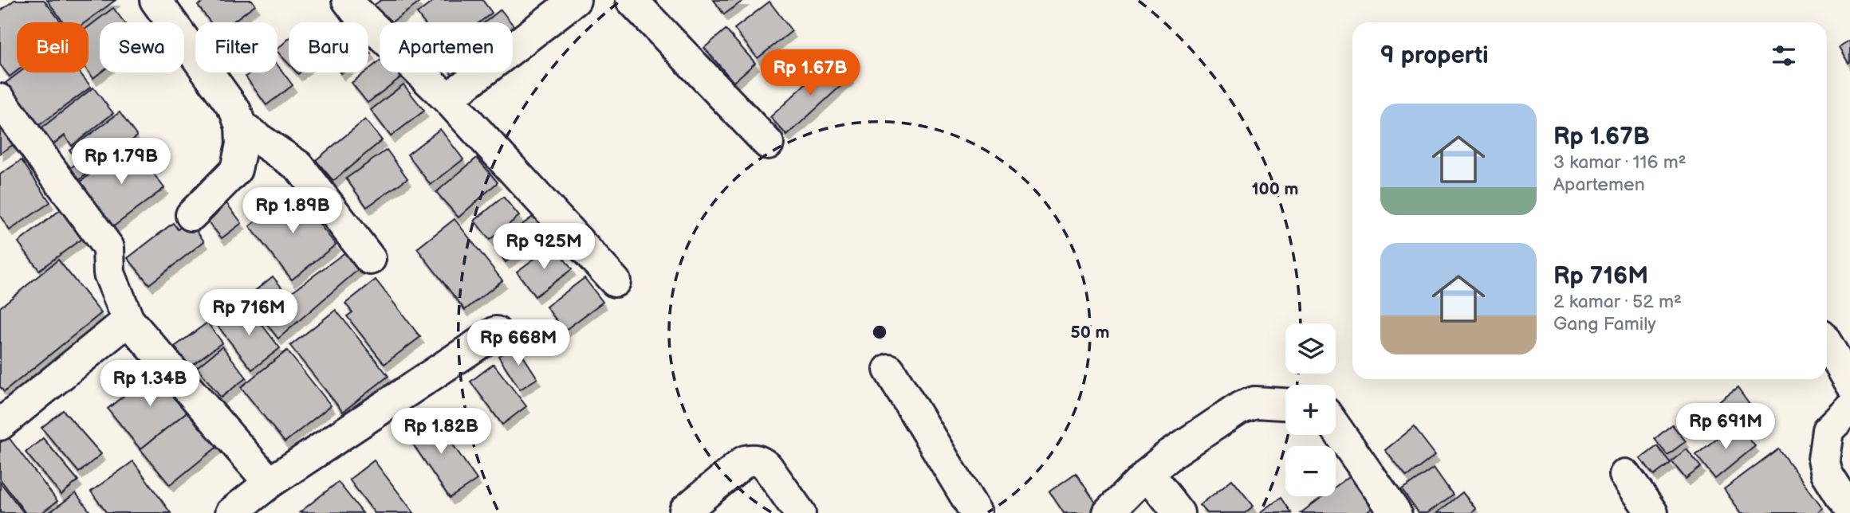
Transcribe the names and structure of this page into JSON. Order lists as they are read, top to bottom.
{
  "page": {
    "chip": [
      "Beli",
      "Sewa",
      "Filter",
      "Baru",
      "Apartemen"
    ],
    "heading": "9 properti",
    "price": [
      "Rp 1.67B",
      "Rp 1.79B",
      "Rp 1.89B",
      "Rp 925M",
      "Rp 716M",
      "Rp 668M",
      "Rp 1.34B",
      "Rp 691M",
      "Rp 1.82B"
    ],
    "list": [
      {
        "name": "Rp 1.67B",
        "note": "3 kamar · 116 m² · Apartemen"
      },
      {
        "name": "Rp 716M",
        "note": "2 kamar · 52 m² · Gang Family"
      }
    ],
    "map_buttons": ["+", "−"]
  },
  "rings": ["100 m", "50 m"]
}
